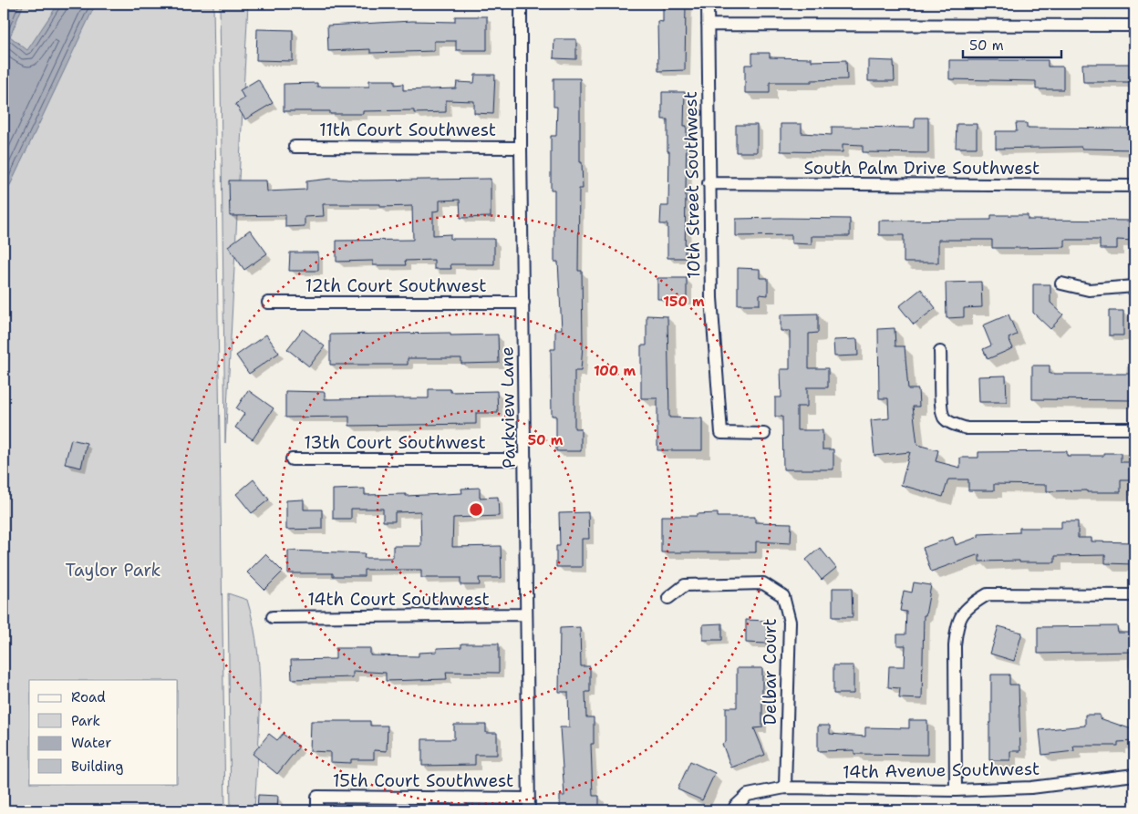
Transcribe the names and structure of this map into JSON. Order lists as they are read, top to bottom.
{
  "streets": {
    "street": [
      "11th Court Southwest",
      "South Palm Drive Southwest",
      "10th Street Southwest",
      "12th Court Southwest",
      "Parkview Lane",
      "13th Court Southwest",
      "14th Court Southwest",
      "Delbar Court",
      "14th Avenue Southwest",
      "15th Court Southwest"
    ]
  },
  "crossings": [
    ["11th Court Southwest", "Parkview Lane"],
    ["South Palm Drive Southwest", "10th Street Southwest"],
    ["12th Court Southwest", "Parkview Lane"],
    ["Parkview Lane", "13th Court Southwest"],
    ["Parkview Lane", "14th Court Southwest"],
    ["Parkview Lane", "15th Court Southwest"],
    ["Delbar Court", "14th Avenue Southwest"]
  ],
  "parks": ["Taylor Park"],
  "legend": [
    "Road",
    "Park",
    "Water",
    "Building"
  ],
  "scale_bar": "50 m",
  "rings": ["150 m", "100 m", "50 m"]
}
